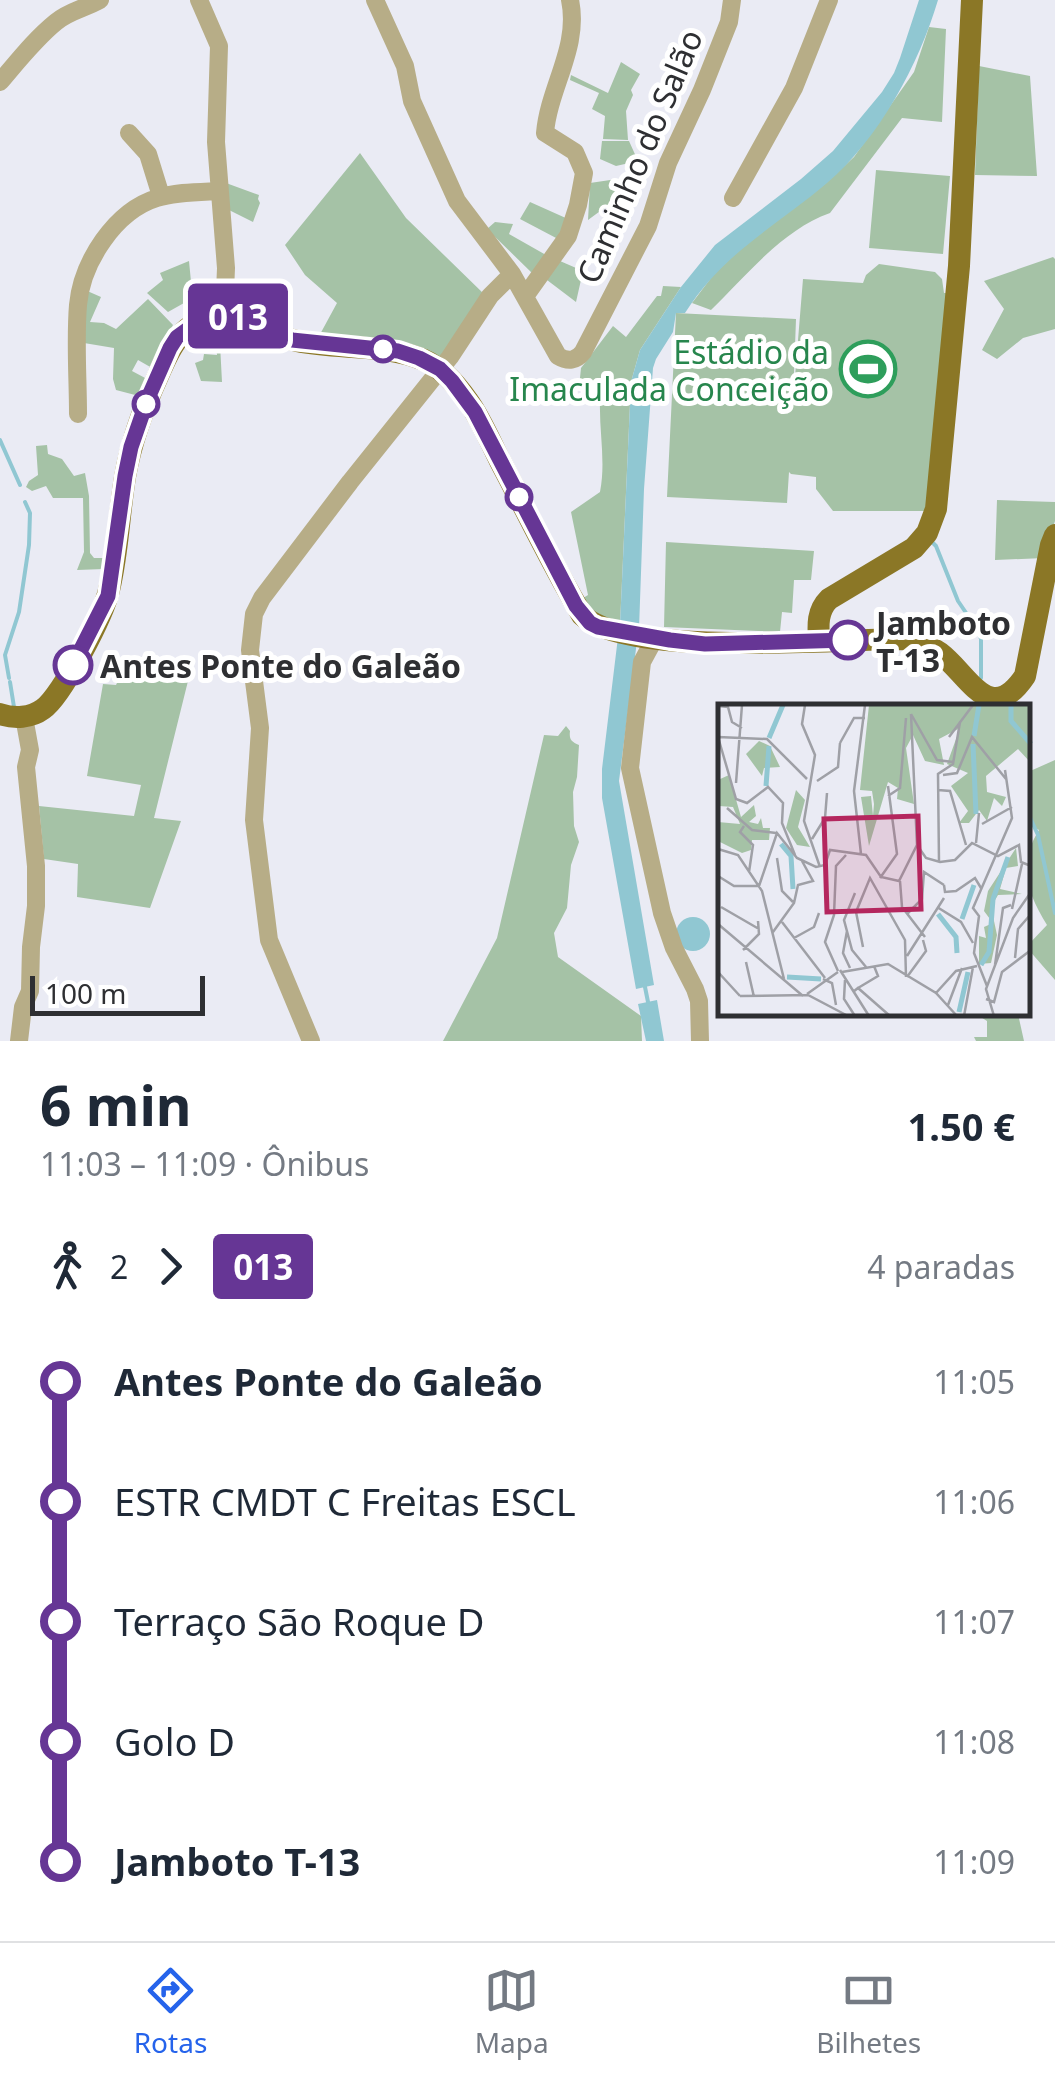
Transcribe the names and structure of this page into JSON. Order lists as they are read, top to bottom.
{
  "streets": {
    "street": ["Caminho do Salão"]
  },
  "places": {
    "sports": ["Estádio da Imaculada Conceição"],
    "other": ["Jamboto T-13", "Antes Ponte do Galeão"]
  },
  "lines": ["bus line 013"],
  "scale_bar": "100 m",
  "page": {
    "on_map": "013",
    "scale": "100 m",
    "heading": ["6 min", "11:03 – 11:09 · Ônibus", "1.50 €"],
    "legs": ["2", "013", "4 paradas"],
    "list": [
      {
        "name": "Antes Ponte do Galeão",
        "value": "11:05"
      },
      {
        "name": "ESTR CMDT C Freitas ESCL",
        "value": "11:06"
      },
      {
        "name": "Terraço São Roque D",
        "value": "11:07"
      },
      {
        "name": "Golo D",
        "value": "11:08"
      },
      {
        "name": "Jamboto T-13",
        "value": "11:09"
      }
    ],
    "tabs": ["Rotas", "Mapa", "Bilhetes"]
  }
}
